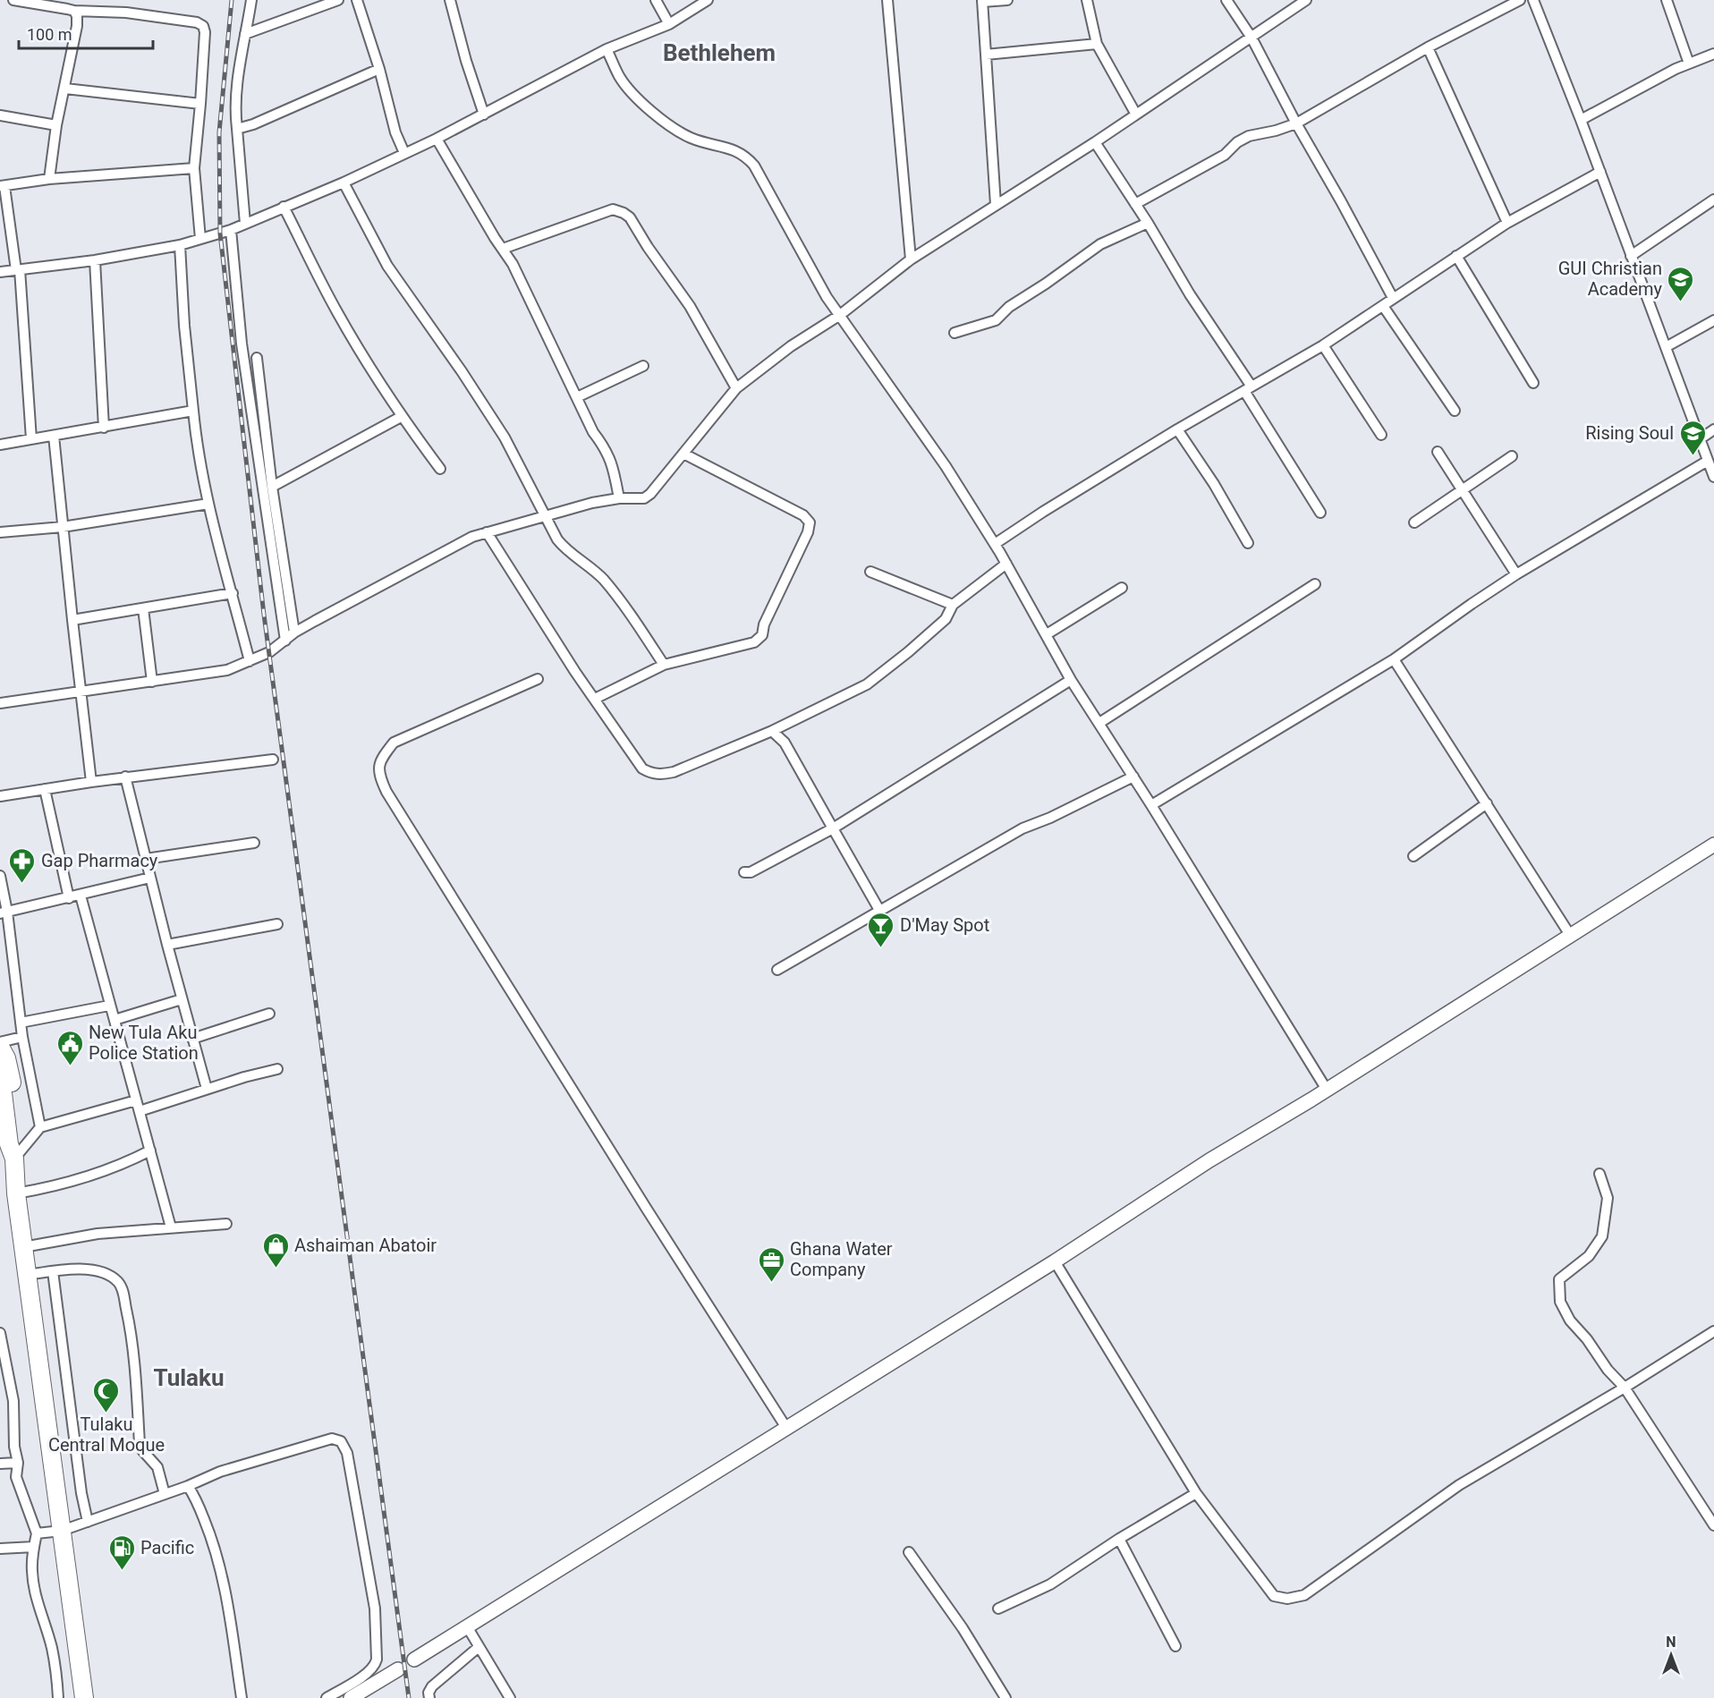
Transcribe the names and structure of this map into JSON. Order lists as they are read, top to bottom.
{
  "districts": ["Bethlehem", "Tulaku"],
  "places": {
    "school or university": ["GUI Christian Academy", "Rising Soul"],
    "pharmacy": ["Gap Pharmacy"],
    "bar": ["D'May Spot"],
    "public building": ["New Tula Aku Police Station"],
    "shop": ["Ashaiman Abatoir"],
    "office": ["Ghana Water Company"],
    "mosque": ["Tulaku Central Moque"],
    "fuel station": ["Pacific"]
  },
  "scale_bar": "100 m",
  "north": "top"
}
